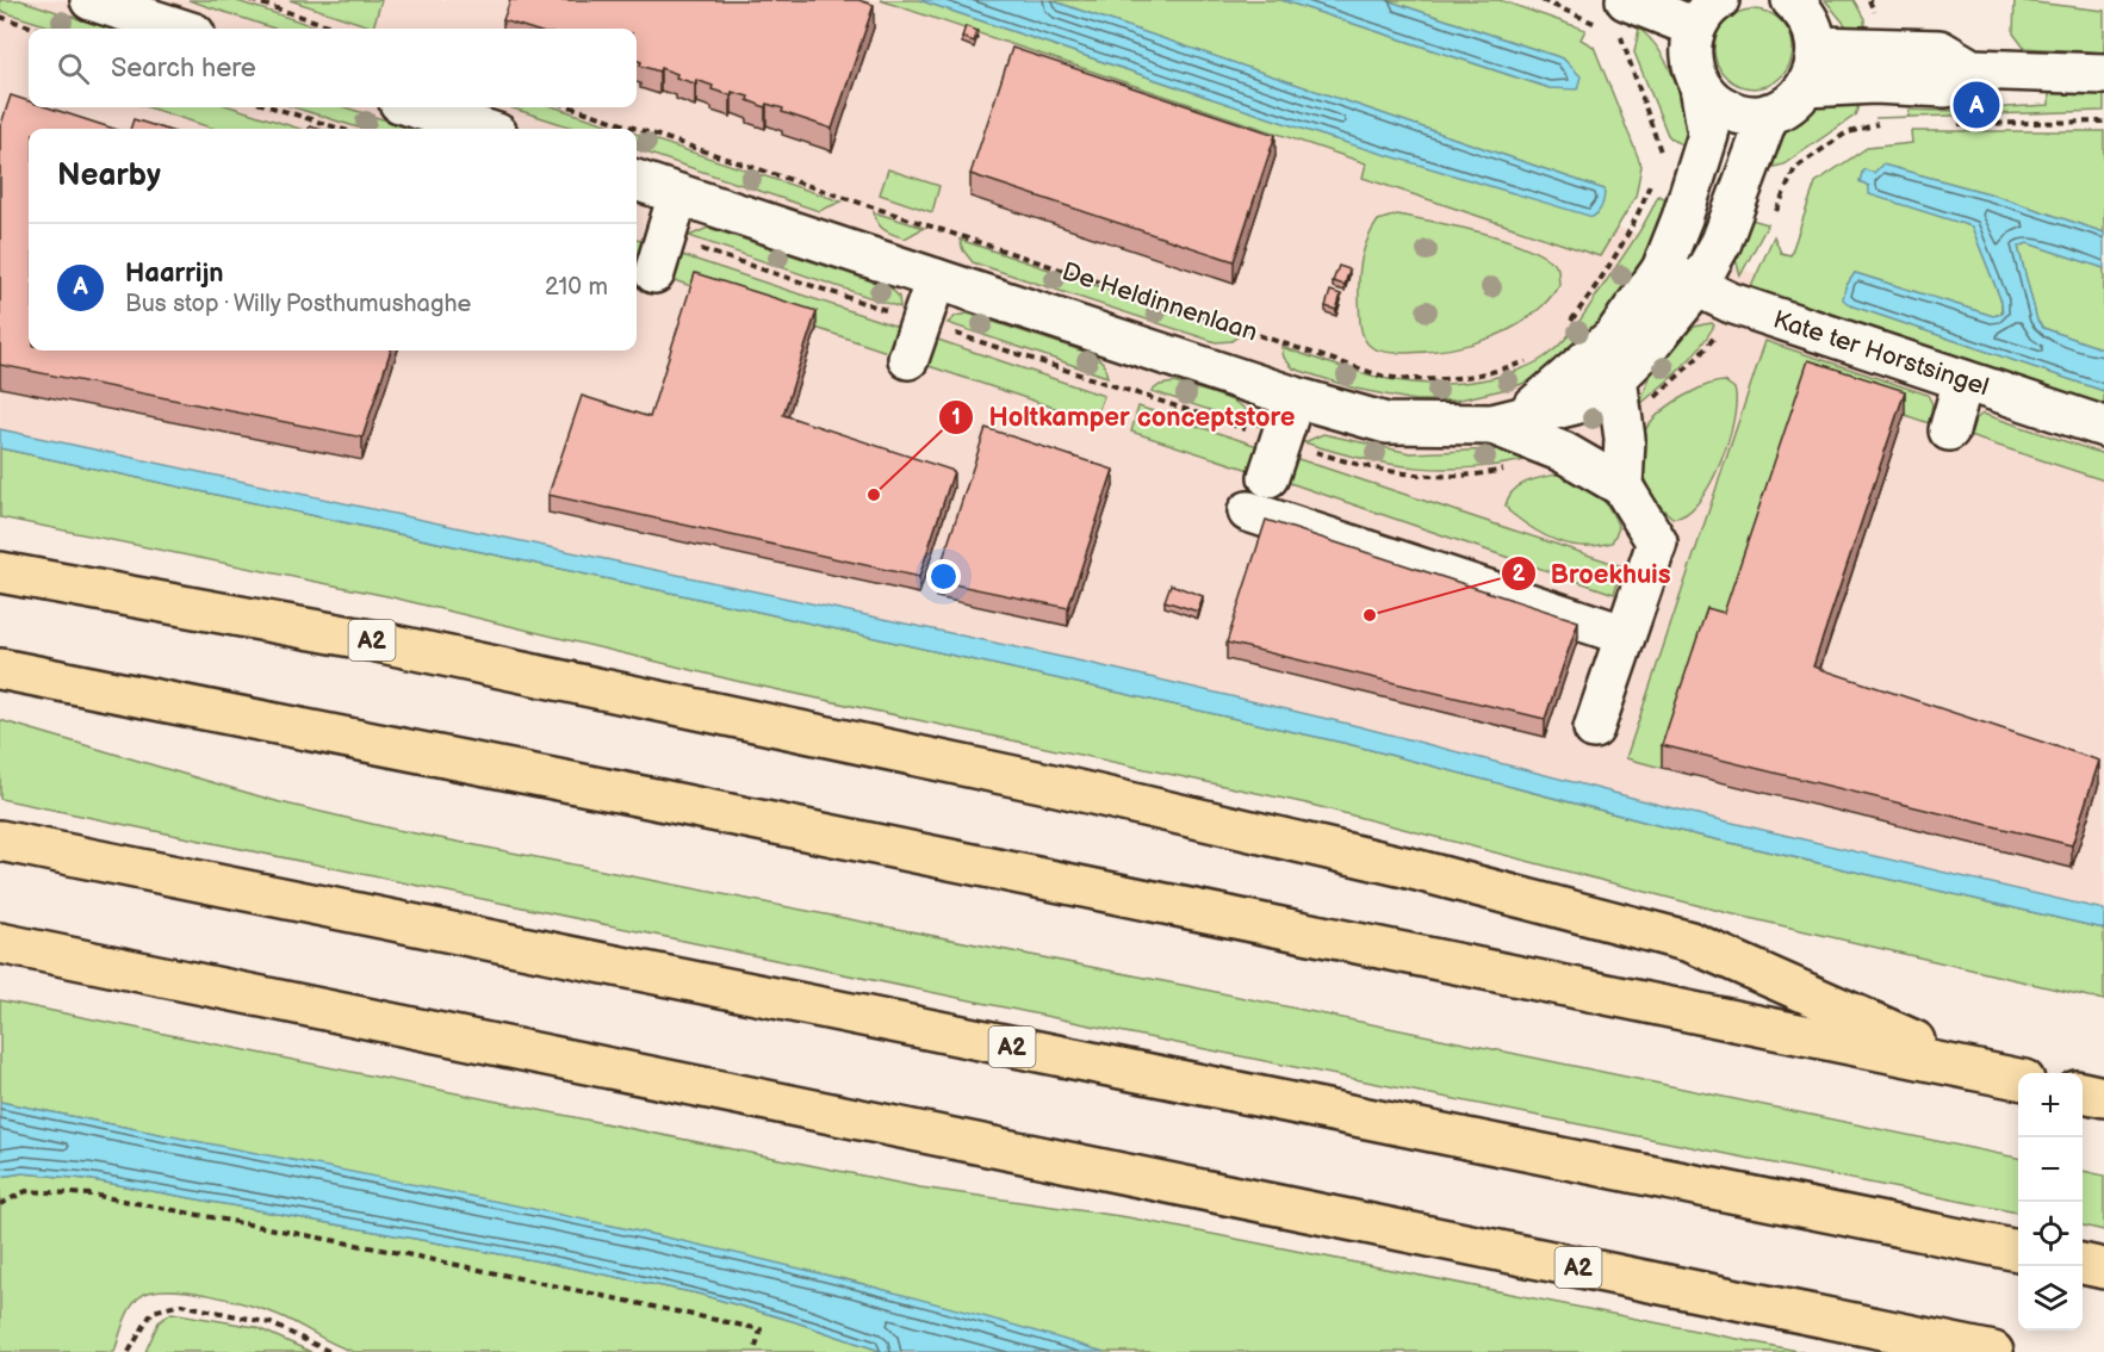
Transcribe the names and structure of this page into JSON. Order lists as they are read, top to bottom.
{
  "streets": {
    "highway": ["A2"],
    "street": ["De Heldinnenlaan", "Kate ter Horstsingel"]
  },
  "crossings": [
    ["De Heldinnenlaan", "Kate ter Horstsingel"]
  ],
  "places": ["Holtkamper conceptstore", "Broekhuis"],
  "page": {
    "search": "Search here",
    "pins": "A",
    "heading": "Nearby",
    "list": [
      {
        "mark": "A",
        "name": "Haarrijn",
        "note": "Bus stop · Willy Posthumushaghe",
        "value": "210 m"
      }
    ],
    "map_buttons": ["+", "−"]
  }
}
